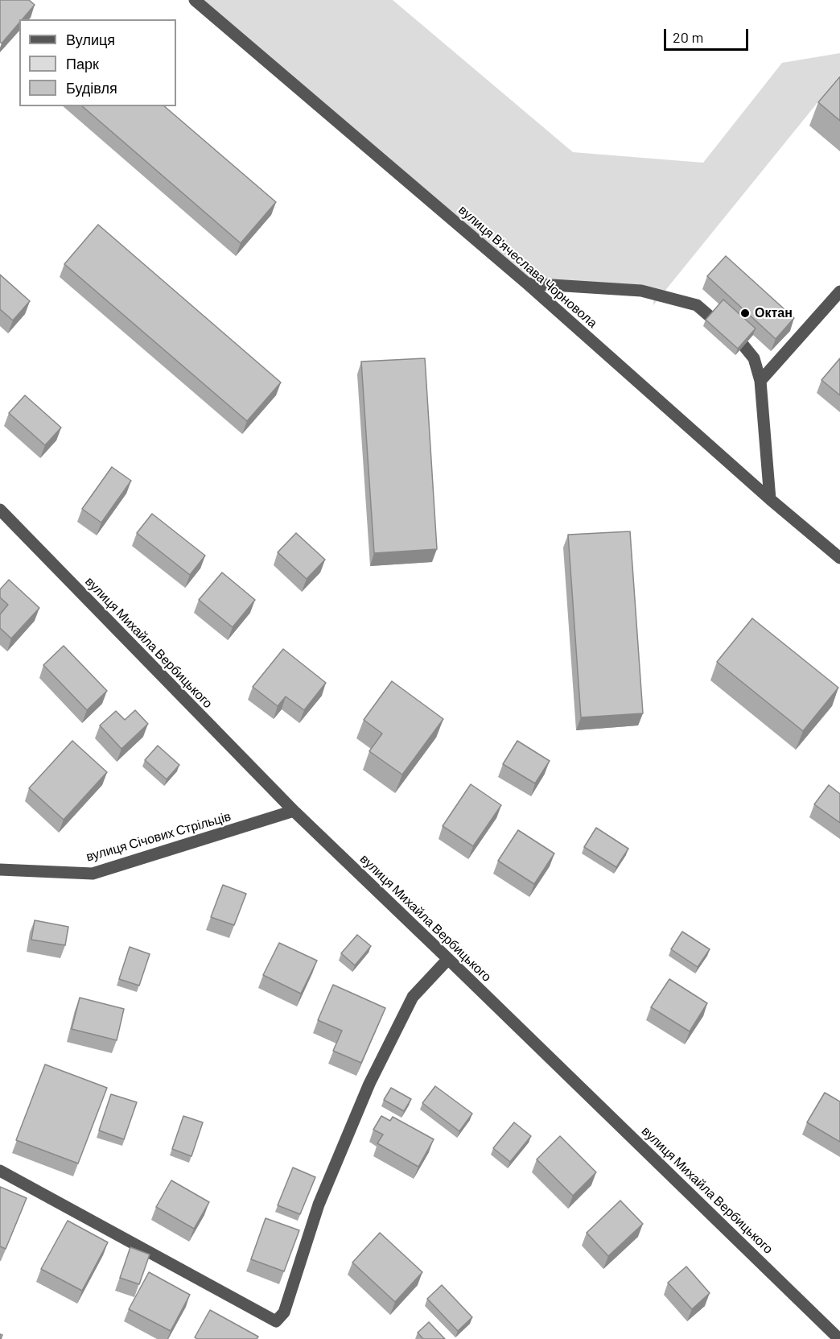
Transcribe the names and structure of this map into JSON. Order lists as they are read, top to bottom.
{
  "streets": {
    "street": ["вулиця В'ячеслава Чорновола", "вулиця Михайла Вербицького", "вулиця Січових Стрільців"]
  },
  "crossings": [
    ["вулиця Михайла Вербицького", "вулиця Січових Стрільців"]
  ],
  "places": ["Октан"],
  "legend": ["Вулиця", "Парк", "Будівля"],
  "scale_bar": "20 m"
}
